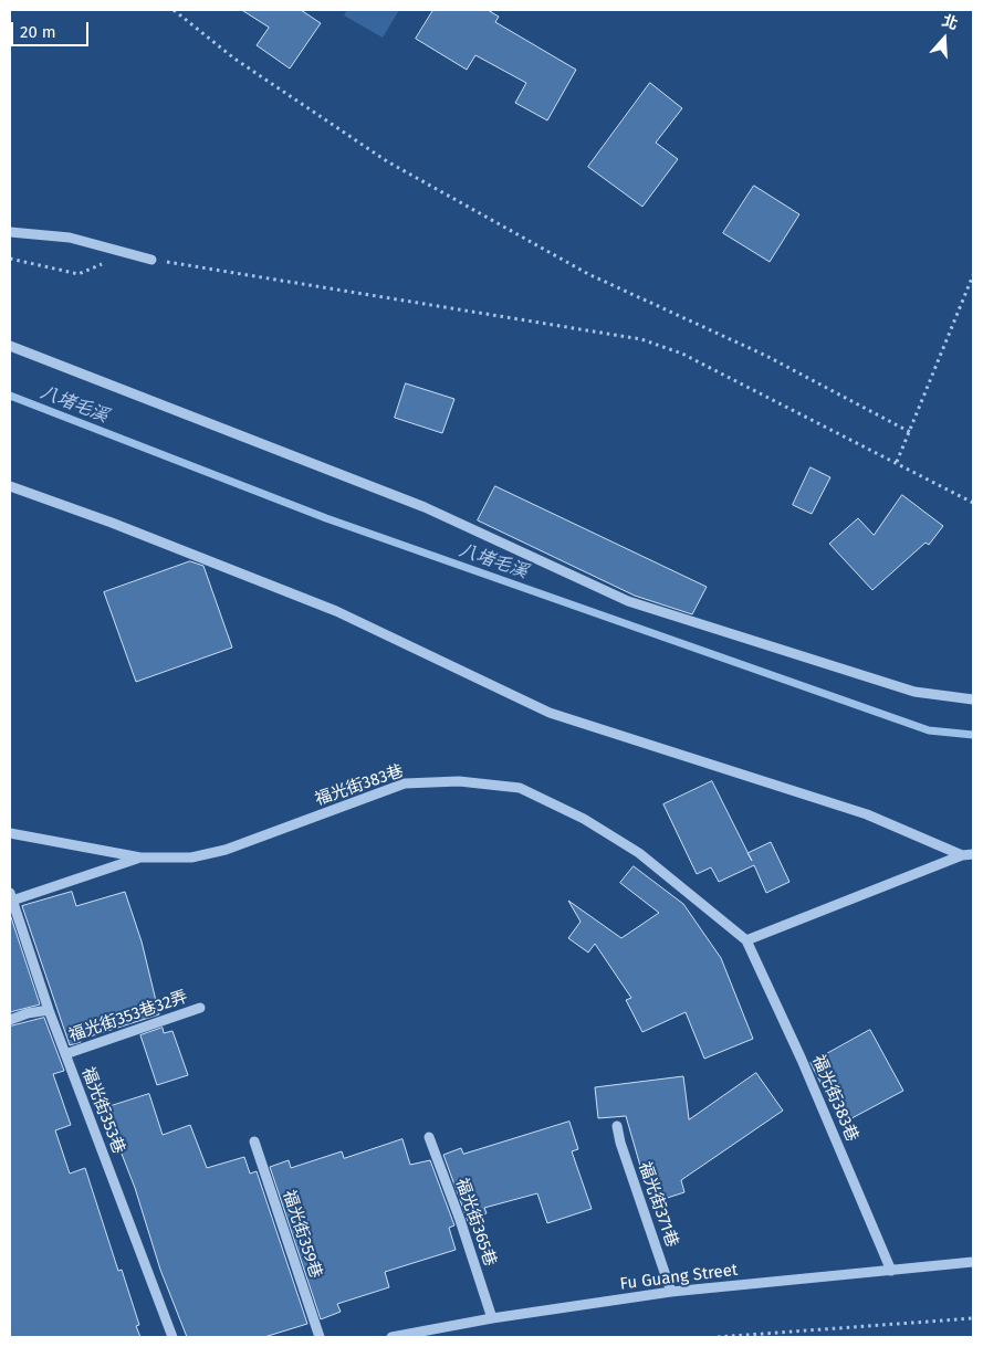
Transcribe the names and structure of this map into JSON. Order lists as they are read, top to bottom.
{
  "streets": {
    "street": [
      "福光街383巷",
      "福光街353巷32弄",
      "福光街353巷",
      "福光街371巷",
      "福光街365巷",
      "福光街359巷",
      "Fu Guang Street"
    ]
  },
  "crossings": [
    ["福光街383巷", "Fu Guang Street"],
    ["福光街353巷32弄", "福光街353巷"],
    ["福光街371巷", "Fu Guang Street"],
    ["福光街365巷", "Fu Guang Street"]
  ],
  "water": ["八堵毛溪"],
  "scale_bar": "20 m",
  "north": "top"
}
